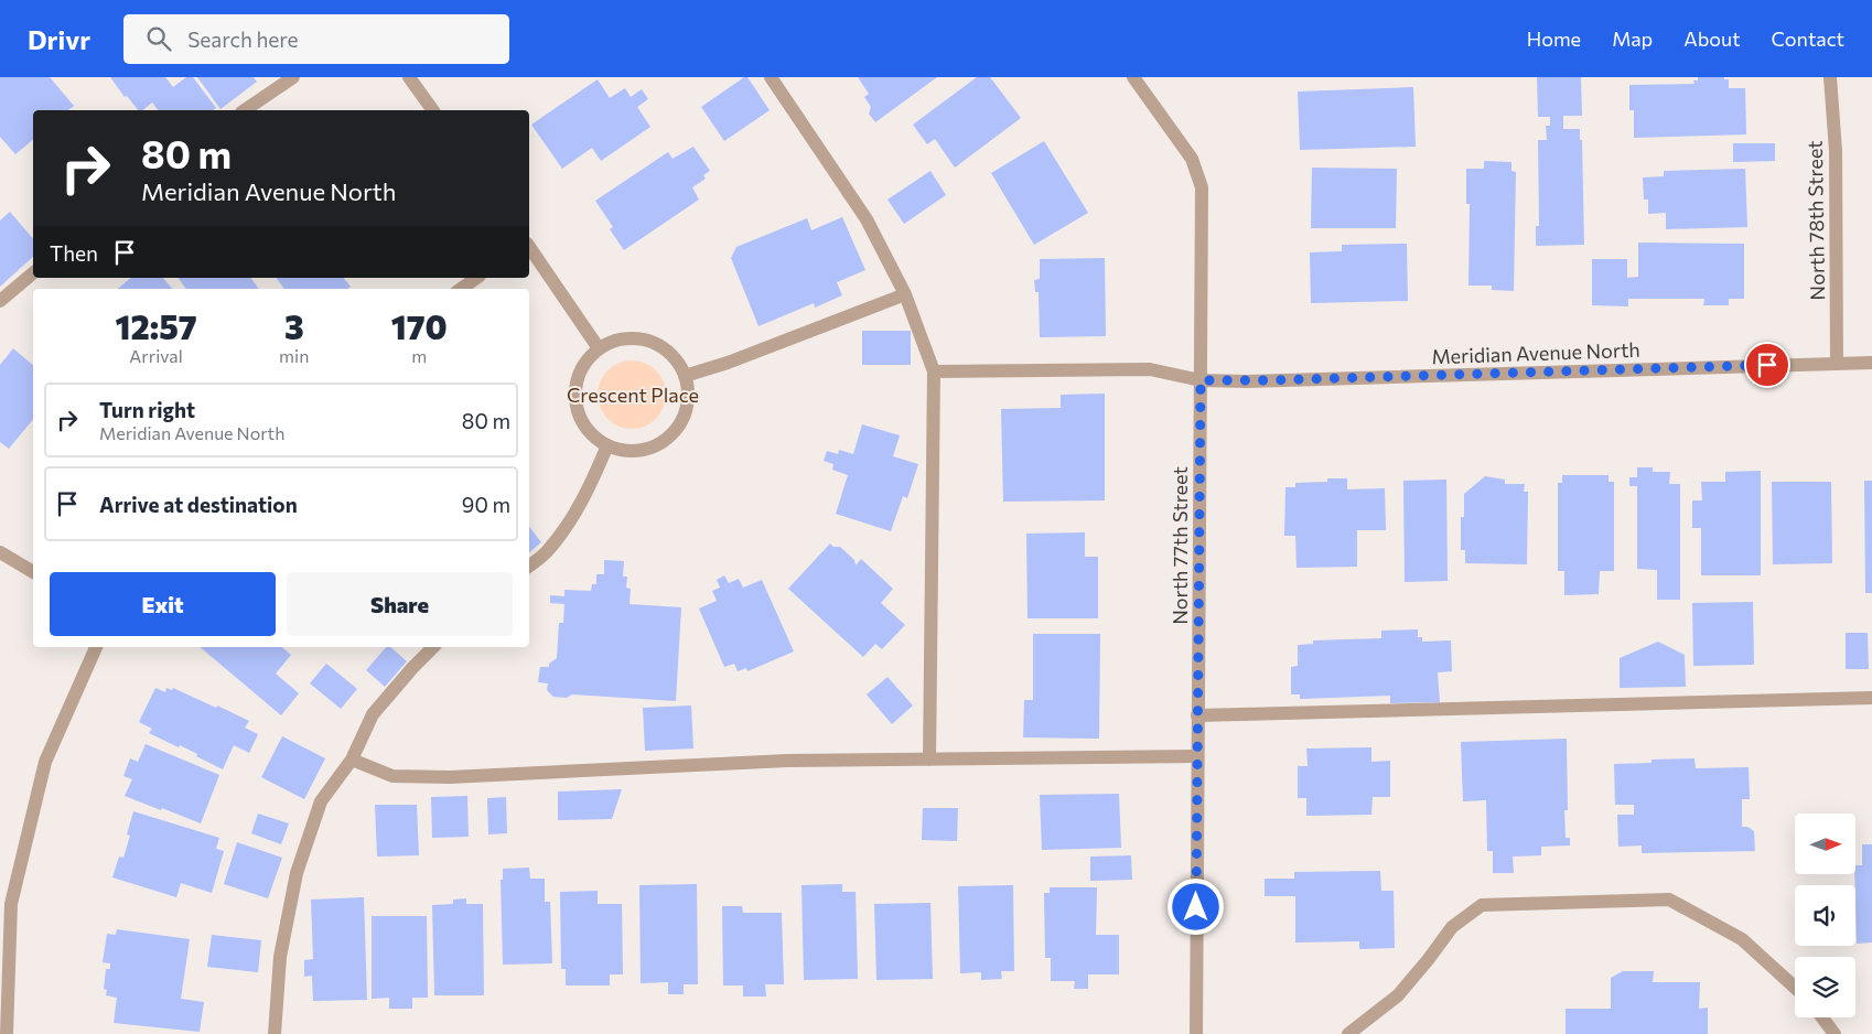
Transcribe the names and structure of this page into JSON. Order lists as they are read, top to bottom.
{
  "streets": {
    "street": ["North 78th Street", "Meridian Avenue North", "North 77th Street"]
  },
  "crossings": [
    ["North 78th Street", "Meridian Avenue North"],
    ["Meridian Avenue North", "North 77th Street"]
  ],
  "parks": ["Crescent Place"],
  "north": "right",
  "page": {
    "header": "Drivr",
    "search": "Search here",
    "nav": [
      "Home",
      "Map",
      "About",
      "Contact"
    ],
    "turn": ["80 m", "Meridian Avenue North"],
    "then": "Then",
    "eta": [
      "12:57",
      "Arrival",
      "3",
      "min",
      "170",
      "m"
    ],
    "list": [
      {
        "name": "Turn right",
        "note": "Meridian Avenue North",
        "value": "80 m"
      },
      {
        "name": "Arrive at destination",
        "value": "90 m"
      }
    ],
    "buttons": ["Exit", "Share"]
  }
}
